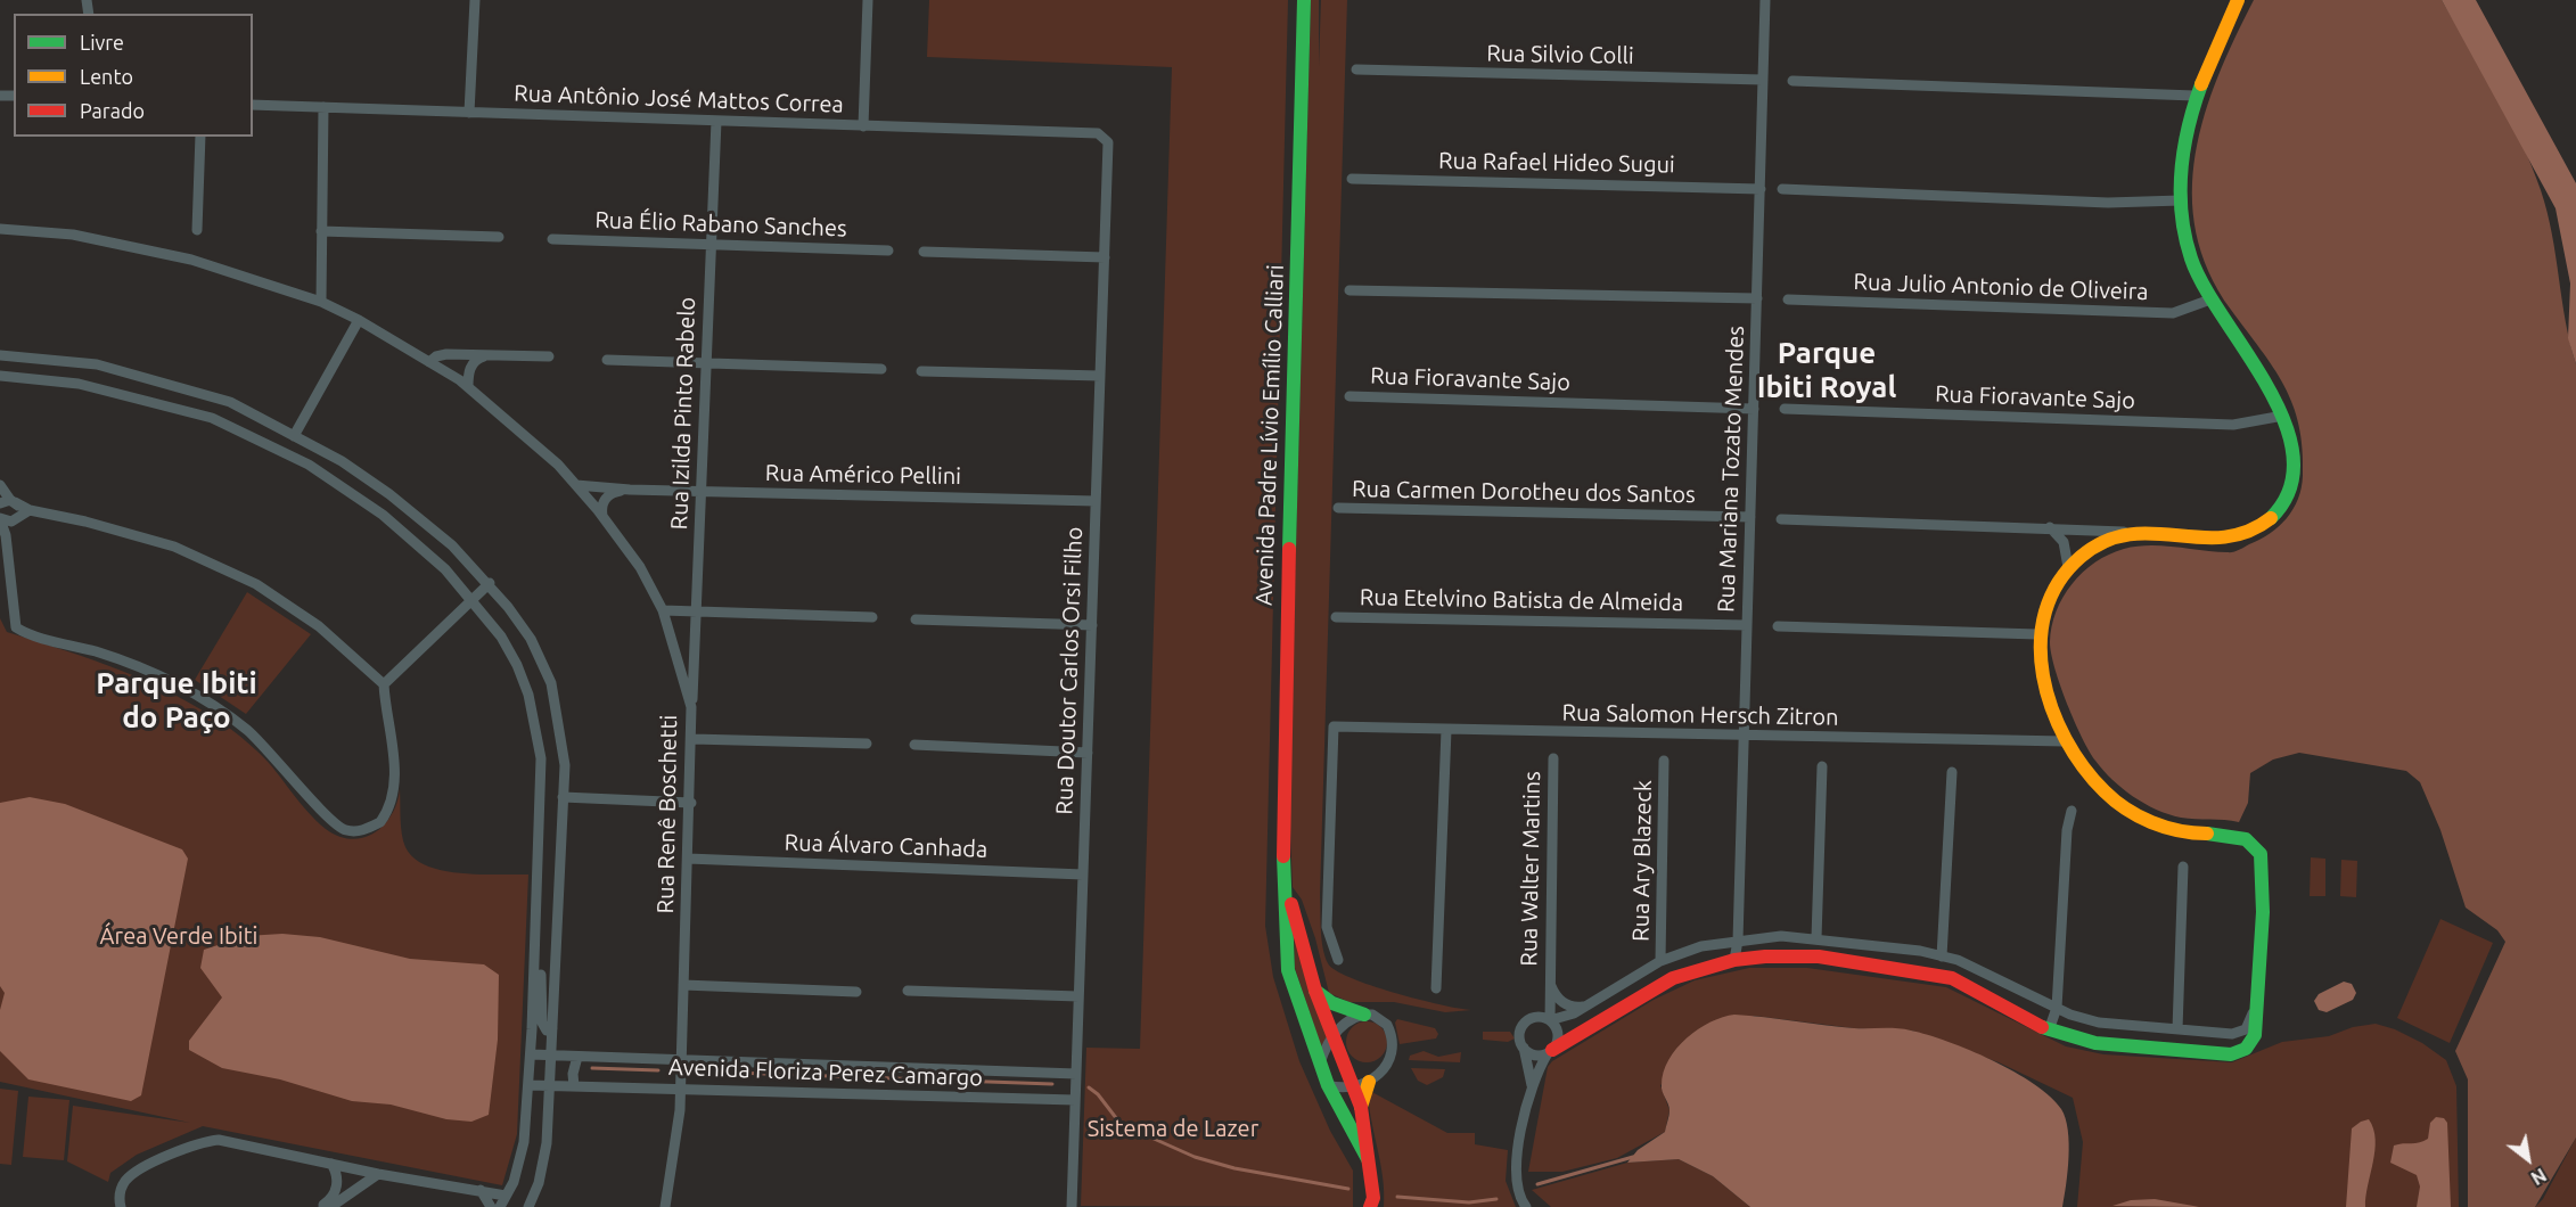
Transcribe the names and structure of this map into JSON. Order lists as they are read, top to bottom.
{
  "streets": {
    "street": [
      "Rua Silvio Colli",
      "Rua Antônio José Mattos Correa",
      "Rua Rafael Hideo Sugui",
      "Rua Élio Rabano Sanches",
      "Rua Julio Antonio de Oliveira",
      "Rua Fioravante Sajo",
      "Rua Izilda Pinto Rabelo",
      "Avenida Padre Lívio Emílio Calliari",
      "Rua Mariana Tozato Mendes",
      "Rua Américo Pellini",
      "Rua Carmen Dorotheu dos Santos",
      "Rua Etelvino Batista de Almeida",
      "Rua Doutor Carlos Orsi Filho",
      "Rua Salomon Hersch Zitron",
      "Rua Renê Boschetti",
      "Rua Álvaro Canhada",
      "Rua Ary Blazeck",
      "Rua Walter Martins",
      "Avenida Floriza Perez Camargo"
    ]
  },
  "crossings": [
    ["Rua Silvio Colli", "Rua Mariana Tozato Mendes"],
    ["Rua Antônio José Mattos Correa", "Rua Izilda Pinto Rabelo"],
    ["Rua Antônio José Mattos Correa", "Rua Doutor Carlos Orsi Filho"],
    ["Rua Rafael Hideo Sugui", "Rua Mariana Tozato Mendes"],
    ["Rua Élio Rabano Sanches", "Rua Izilda Pinto Rabelo"],
    ["Rua Fioravante Sajo", "Rua Mariana Tozato Mendes"],
    ["Rua Izilda Pinto Rabelo", "Rua Américo Pellini"],
    ["Rua Izilda Pinto Rabelo", "Rua Renê Boschetti"],
    ["Rua Mariana Tozato Mendes", "Rua Carmen Dorotheu dos Santos"],
    ["Rua Mariana Tozato Mendes", "Rua Etelvino Batista de Almeida"],
    ["Rua Mariana Tozato Mendes", "Rua Salomon Hersch Zitron"],
    ["Rua Américo Pellini", "Rua Doutor Carlos Orsi Filho"],
    ["Rua Américo Pellini", "Rua Renê Boschetti"],
    ["Rua Doutor Carlos Orsi Filho", "Rua Álvaro Canhada"],
    ["Rua Doutor Carlos Orsi Filho", "Avenida Floriza Perez Camargo"],
    ["Rua Renê Boschetti", "Rua Álvaro Canhada"],
    ["Rua Renê Boschetti", "Avenida Floriza Perez Camargo"]
  ],
  "districts": ["Parque Ibiti Royal", "Parque Ibiti do Paço"],
  "parks": ["Área Verde Ibiti", "Sistema de Lazer"],
  "legend": ["Livre", "Lento", "Parado"],
  "north": "bottom right"
}
